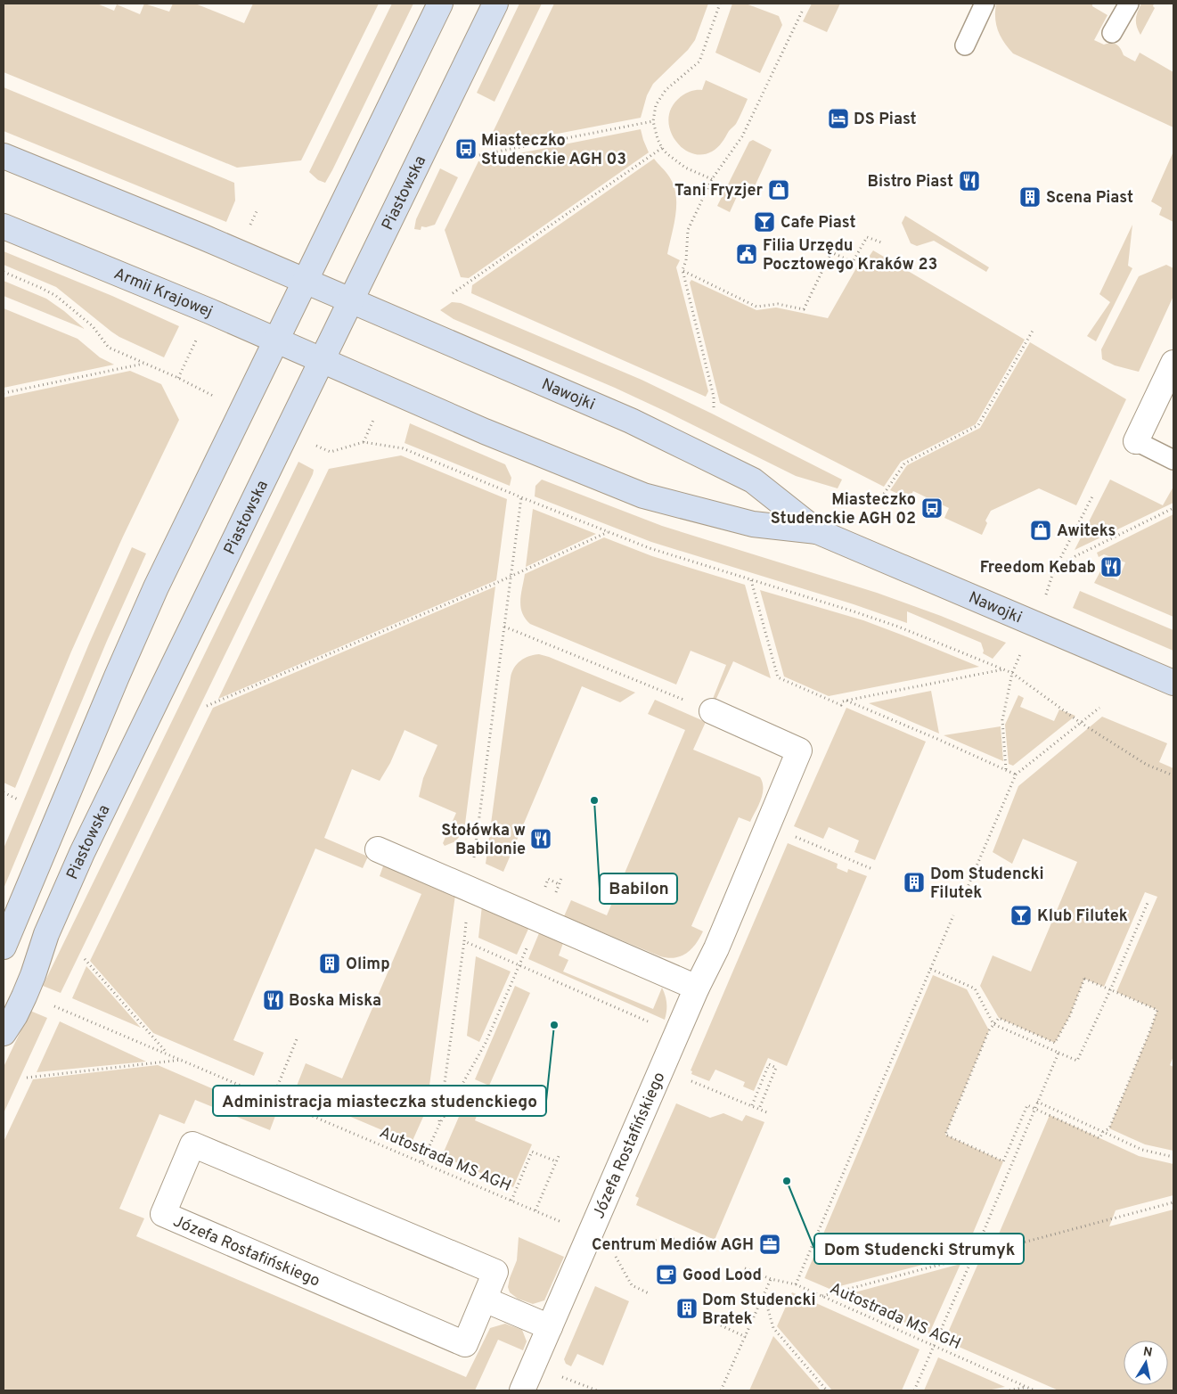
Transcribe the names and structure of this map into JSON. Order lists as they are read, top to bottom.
{
  "streets": {
    "street": [
      "Piastowska",
      "Armii Krajowej",
      "Nawojki",
      "Józefa Rostafińskiego"
    ],
    "path": ["Autostrada MS AGH"]
  },
  "crossings": [
    ["Piastowska", "Armii Krajowej"],
    ["Piastowska", "Nawojki"],
    ["Armii Krajowej", "Nawojki"]
  ],
  "places": {
    "hotel": ["DS Piast"],
    "bus stop": ["Miasteczko Studenckie AGH 03", "Miasteczko Studenckie AGH 02"],
    "restaurant": [
      "Bistro Piast",
      "Freedom Kebab",
      "Stołówka w Babilonie",
      "Boska Miska"
    ],
    "shop": ["Tani Fryzjer", "Awiteks"],
    "building": [
      "Scena Piast",
      "Dom Studencki Filutek",
      "Olimp",
      "Dom Studencki Bratek"
    ],
    "bar": ["Cafe Piast", "Klub Filutek"],
    "public building": ["Filia Urzędu Pocztowego Kraków 23"],
    "other": ["Babilon", "Administracja miasteczka studenckiego", "Dom Studencki Strumyk"],
    "office": ["Centrum Mediów AGH"],
    "cafe": ["Good Lood"]
  },
  "north": "top"
}
